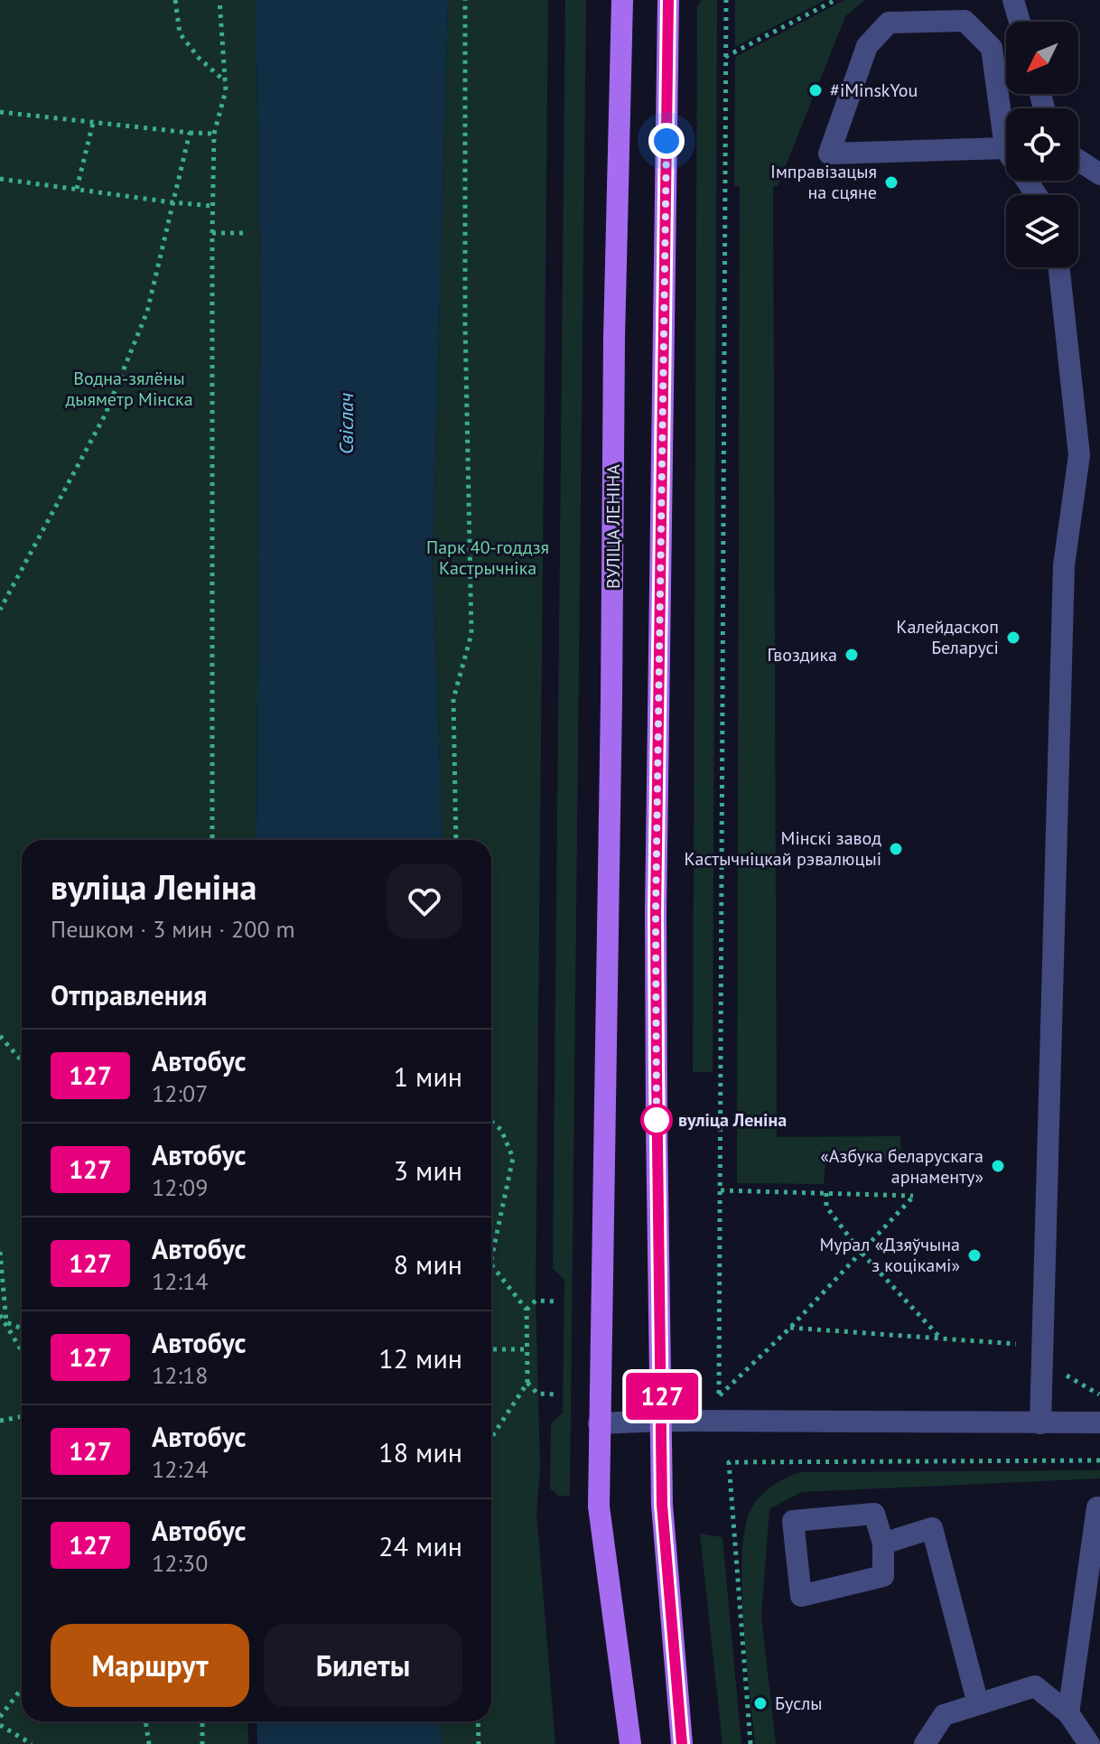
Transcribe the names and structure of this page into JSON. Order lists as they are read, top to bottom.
{
  "streets": {
    "main road": ["ВУЛІЦА ЛЕНІНА"]
  },
  "water": ["Свіслач"],
  "parks": ["Водна-зялёны дыяметр Мінска", "Парк 40-годдзя Кастрычніка"],
  "places": [
    "#iMinskYou",
    "Імправізацыя на сцяне",
    "Калейдаскоп Беларусі",
    "Гвоздика",
    "Мінскі завод Кастычніцкай рэвалюцыі",
    "вуліца Леніна",
    "«Азбука беларускага арнаменту»",
    "Мурал «Дзяўчына з коцікамі»",
    "Буслы"
  ],
  "lines": ["bus line 127"],
  "north": "bottom left",
  "page": {
    "on_map": "127",
    "heading": [
      ["вуліца Леніна", "Пешком · 3 мин · 200 m"],
      "Отправления"
    ],
    "list": [
      {
        "mark": "127",
        "name": "Автобус",
        "note": "12:07",
        "value": "1 мин"
      },
      {
        "mark": "127",
        "name": "Автобус",
        "note": "12:09",
        "value": "3 мин"
      },
      {
        "mark": "127",
        "name": "Автобус",
        "note": "12:14",
        "value": "8 мин"
      },
      {
        "mark": "127",
        "name": "Автобус",
        "note": "12:18",
        "value": "12 мин"
      },
      {
        "mark": "127",
        "name": "Автобус",
        "note": "12:24",
        "value": "18 мин"
      },
      {
        "mark": "127",
        "name": "Автобус",
        "note": "12:30",
        "value": "24 мин"
      }
    ],
    "buttons": ["Маршрут", "Билеты"]
  }
}
